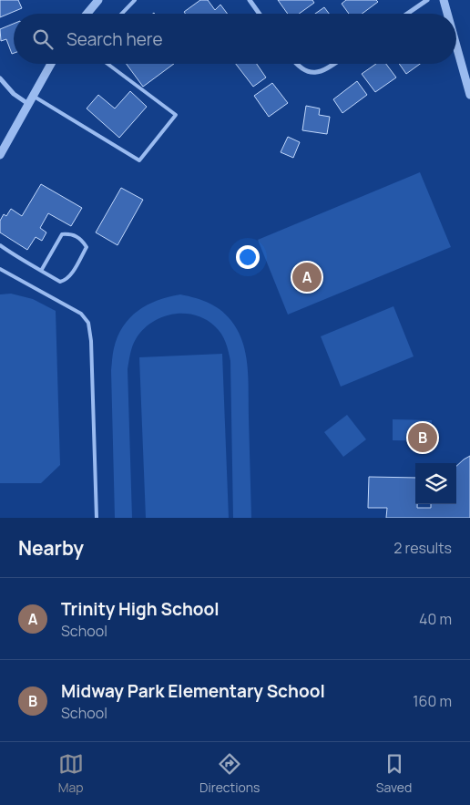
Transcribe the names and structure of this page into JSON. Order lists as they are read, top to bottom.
{
  "page": {
    "search": "Search here",
    "pins": ["A", "B"],
    "heading": ["Nearby", "2 results"],
    "list": [
      {
        "mark": "A",
        "name": "Trinity High School",
        "note": "School",
        "value": "40 m"
      },
      {
        "mark": "B",
        "name": "Midway Park Elementary School",
        "note": "School",
        "value": "160 m"
      }
    ],
    "nav": ["Map", "Directions", "Saved"]
  }
}
